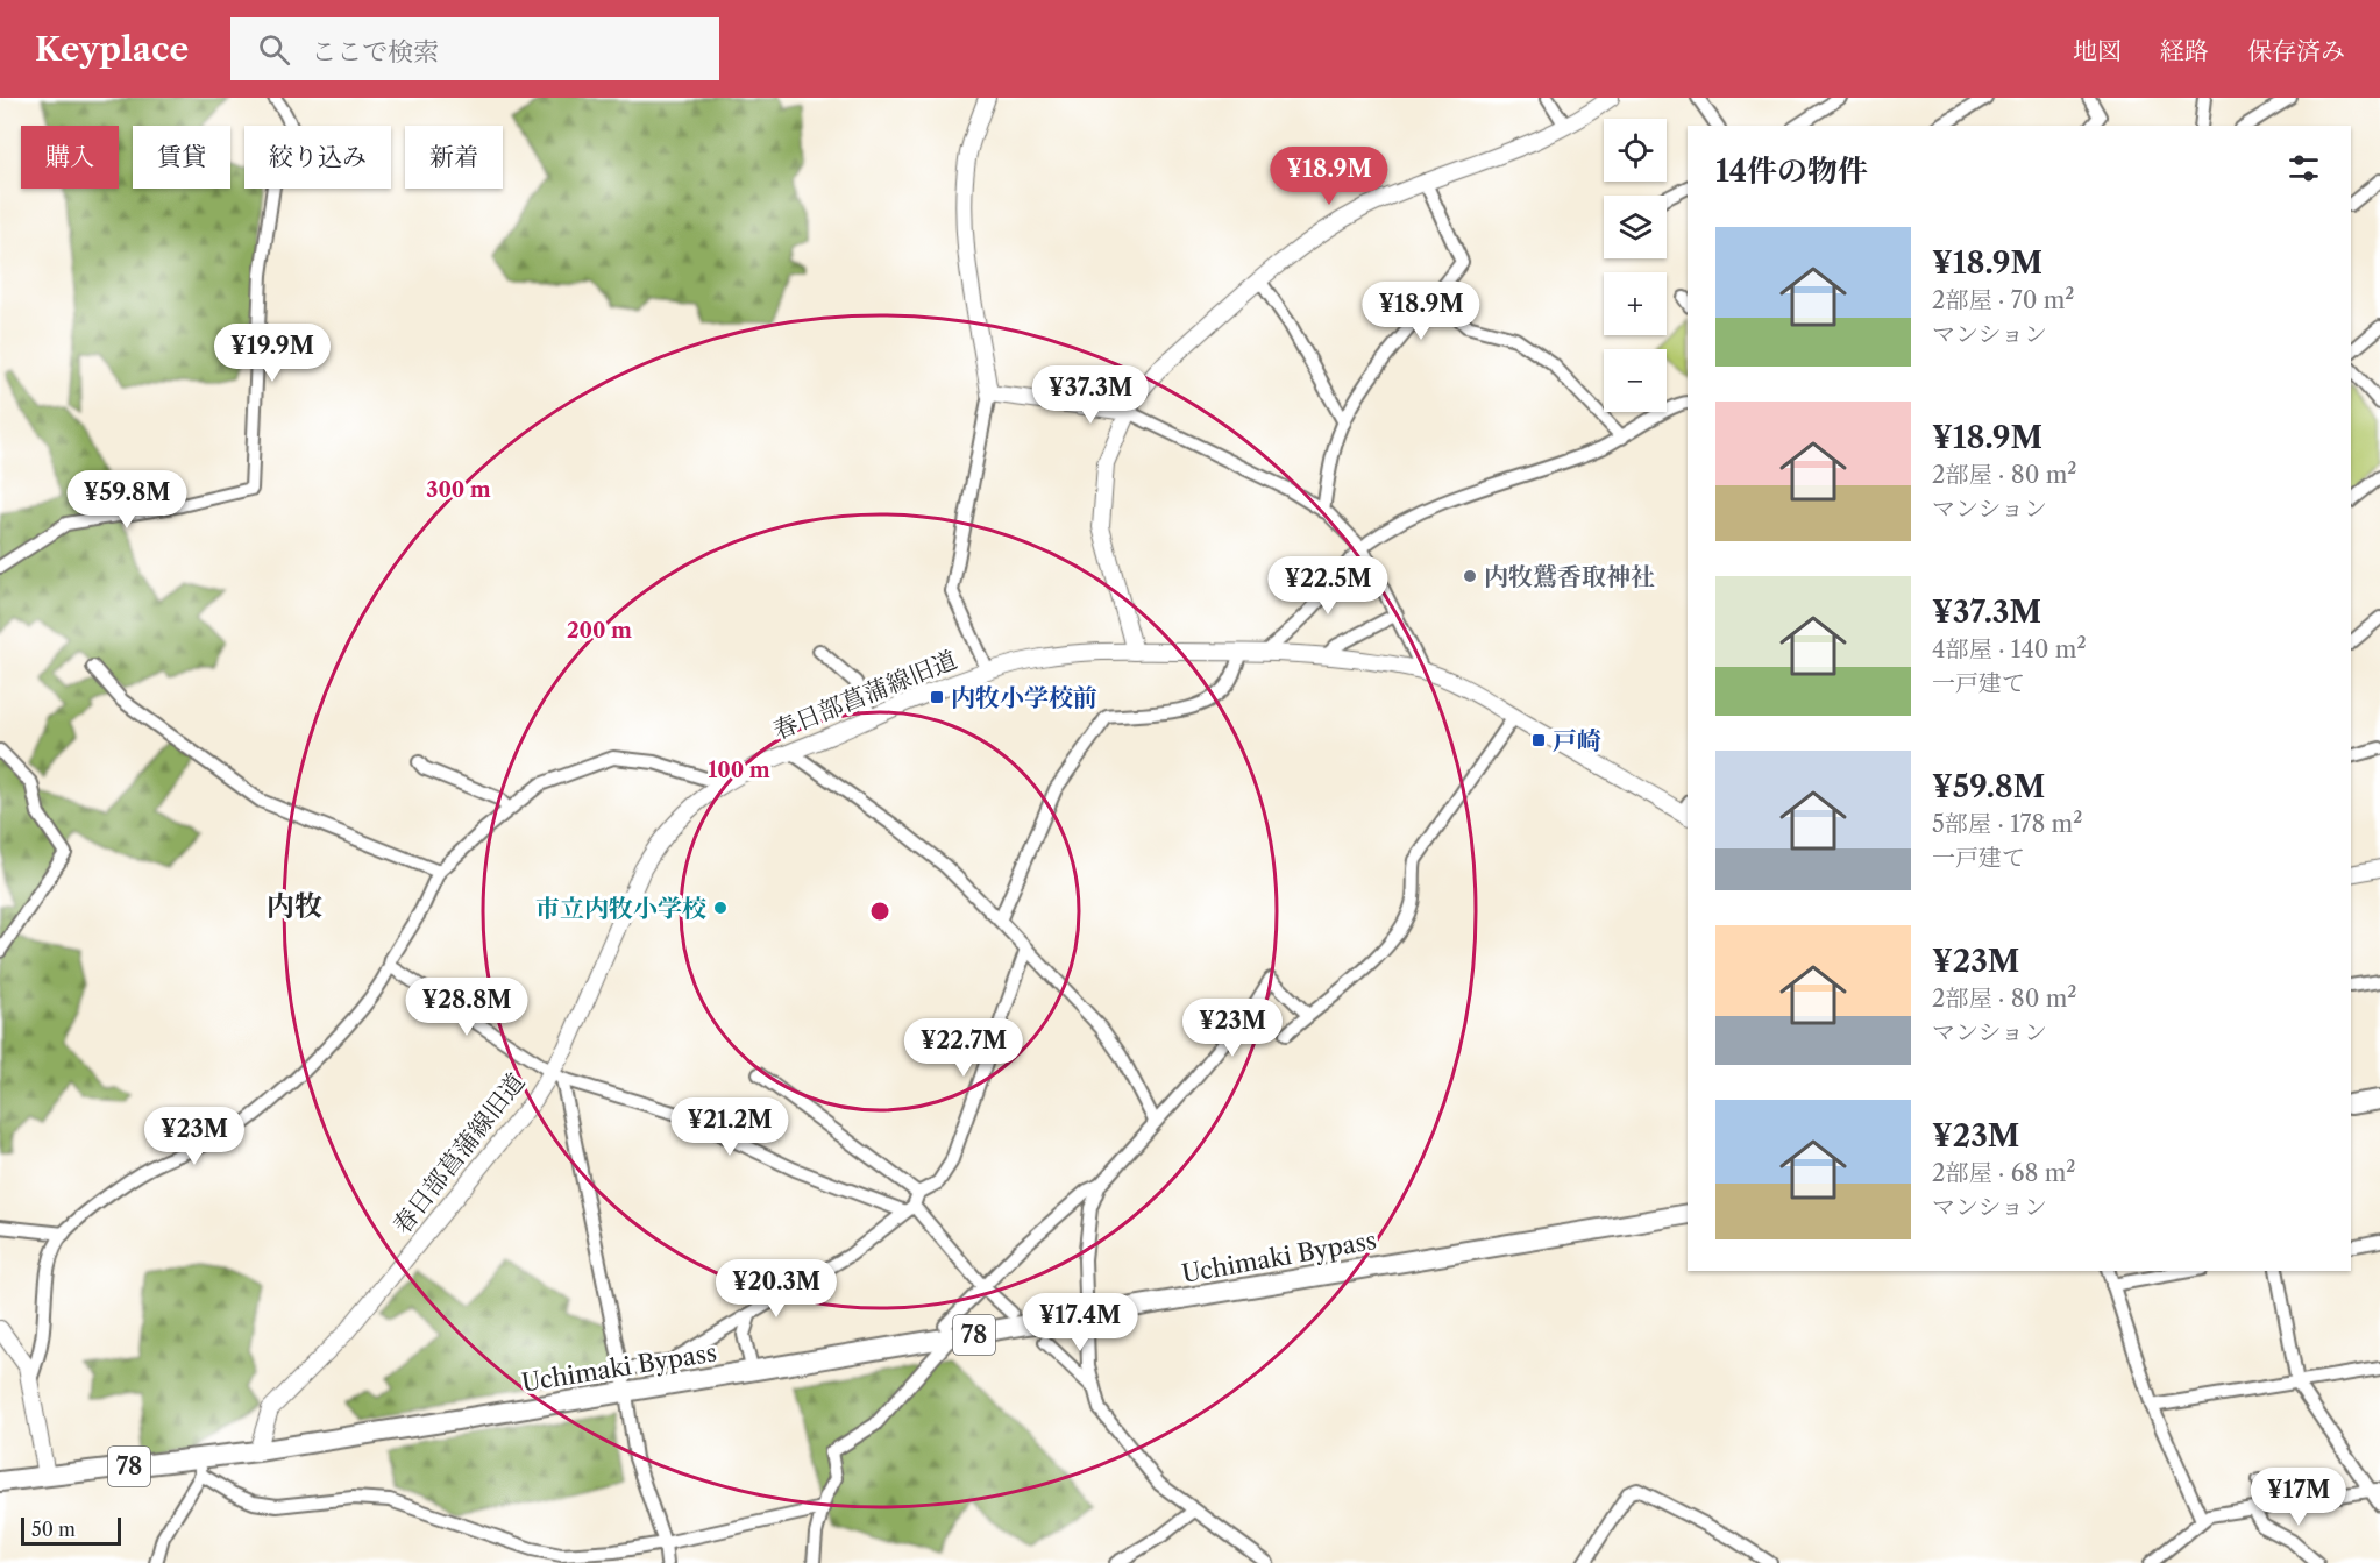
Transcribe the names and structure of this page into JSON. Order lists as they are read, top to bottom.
{
  "streets": {
    "main road": ["Uchimaki Bypass", "78"],
    "street": ["春日部菖蒲線旧道"]
  },
  "crossings": [
    ["春日部菖蒲線旧道", "Uchimaki Bypass"],
    ["春日部菖蒲線旧道", "78"],
    ["Uchimaki Bypass", "78"]
  ],
  "districts": ["内牧"],
  "places": {
    "other": ["内牧鷲香取神社", "市立内牧小学校"],
    "transit": ["内牧小学校前", "戸崎"]
  },
  "scale_bar": "50 m",
  "page": {
    "header": "Keyplace",
    "search": "ここで検索",
    "nav": ["地図", "経路", "保存済み"],
    "map_buttons": ["+", "−"],
    "chip": [
      "購入",
      "賃貸",
      "絞り込み",
      "新着"
    ],
    "heading": "14件の物件",
    "price": [
      "¥18.9M",
      "¥18.9M",
      "¥19.9M",
      "¥37.3M",
      "¥59.8M",
      "¥22.5M",
      "¥28.8M",
      "¥23M",
      "¥22.7M",
      "¥21.2M",
      "¥23M",
      "¥20.3M",
      "¥17.4M",
      "¥17M"
    ],
    "list": [
      {
        "name": "¥18.9M",
        "note": "2部屋 · 70 m² · マンション"
      },
      {
        "name": "¥18.9M",
        "note": "2部屋 · 80 m² · マンション"
      },
      {
        "name": "¥37.3M",
        "note": "4部屋 · 140 m² · 一戸建て"
      },
      {
        "name": "¥59.8M",
        "note": "5部屋 · 178 m² · 一戸建て"
      },
      {
        "name": "¥23M",
        "note": "2部屋 · 80 m² · マンション"
      },
      {
        "name": "¥23M",
        "note": "2部屋 · 68 m² · マンション"
      }
    ],
    "scale": "50 m"
  },
  "rings": ["300 m", "200 m", "100 m"]
}
